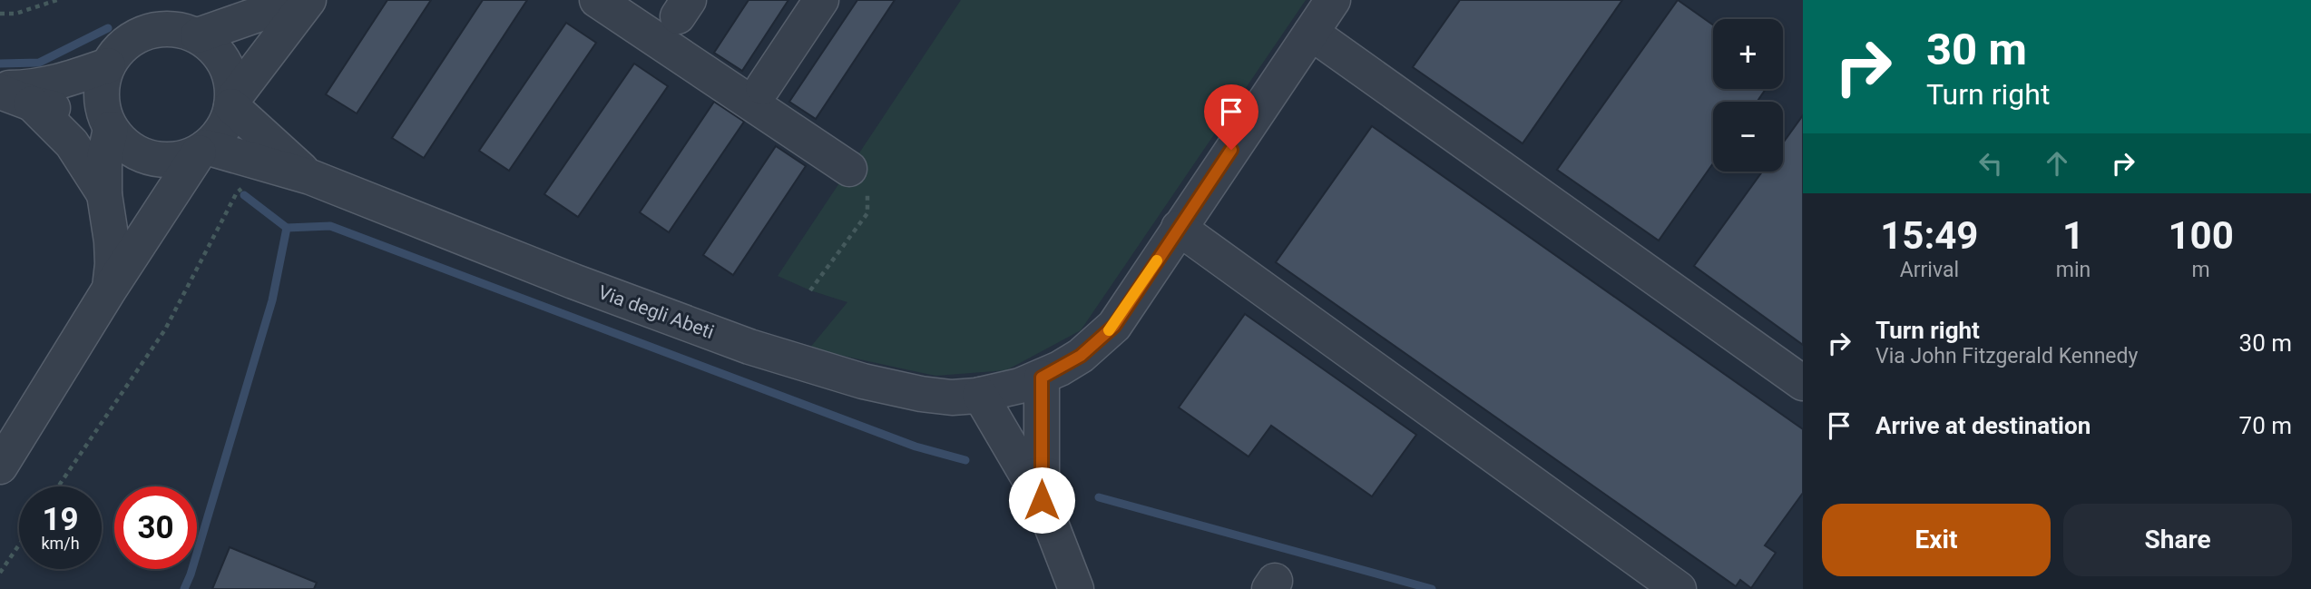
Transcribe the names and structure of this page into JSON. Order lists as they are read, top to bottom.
{
  "streets": {
    "street": ["Via degli Abeti"]
  },
  "page": {
    "turn": ["30 m", "Turn right"],
    "map_buttons": ["+", "−"],
    "eta": [
      "15:49",
      "Arrival",
      "1",
      "min",
      "100",
      "m"
    ],
    "list": [
      {
        "name": "Turn right",
        "note": "Via John Fitzgerald Kennedy",
        "value": "30 m"
      },
      {
        "name": "Arrive at destination",
        "value": "70 m"
      }
    ],
    "speed": "19 km/h",
    "limit": "30",
    "buttons": ["Exit", "Share"]
  }
}
